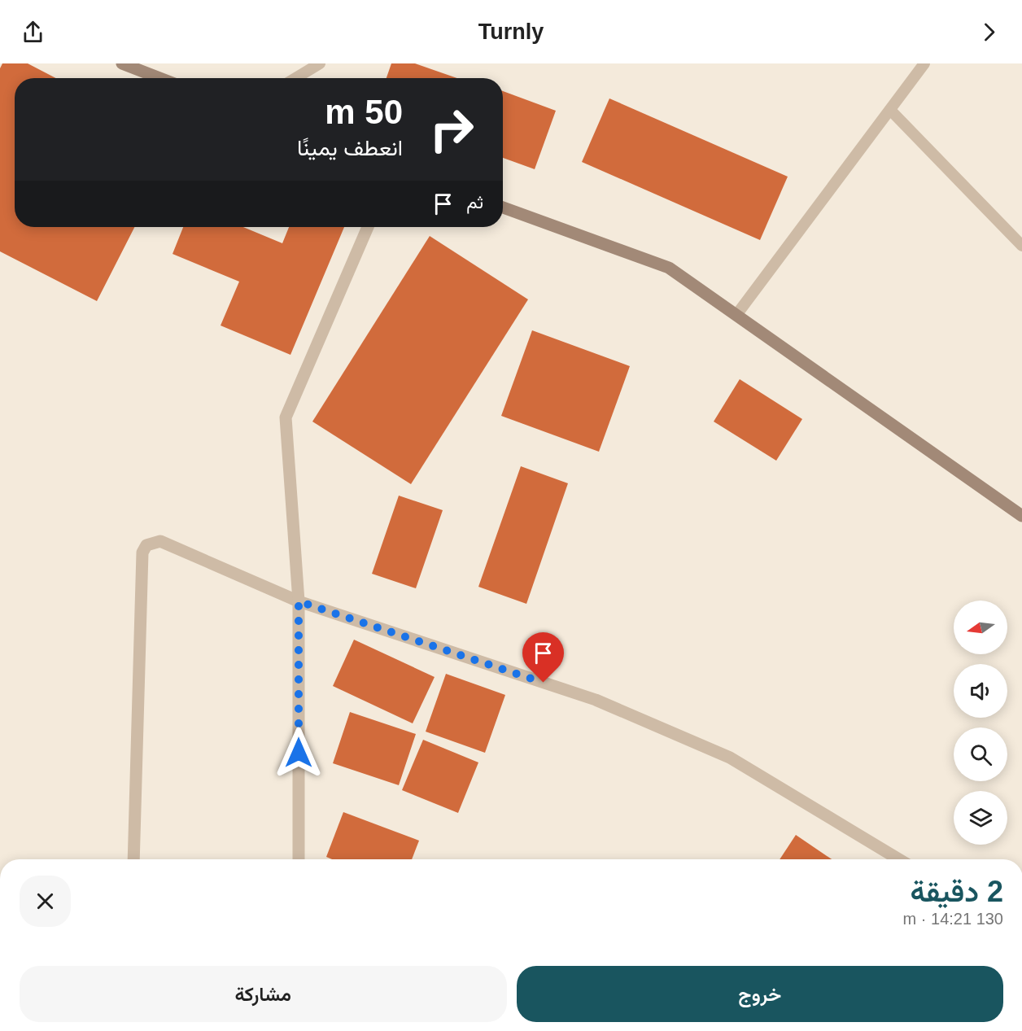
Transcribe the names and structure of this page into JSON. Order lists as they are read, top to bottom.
{
  "north": "left",
  "page": {
    "header": "Turnly",
    "turn": ["50 m", "انعطف يمينًا"],
    "then": "ثم",
    "heading": ["2 دقيقة", "130 m · 14:21"],
    "buttons": ["خروج", "مشاركة"]
  }
}
